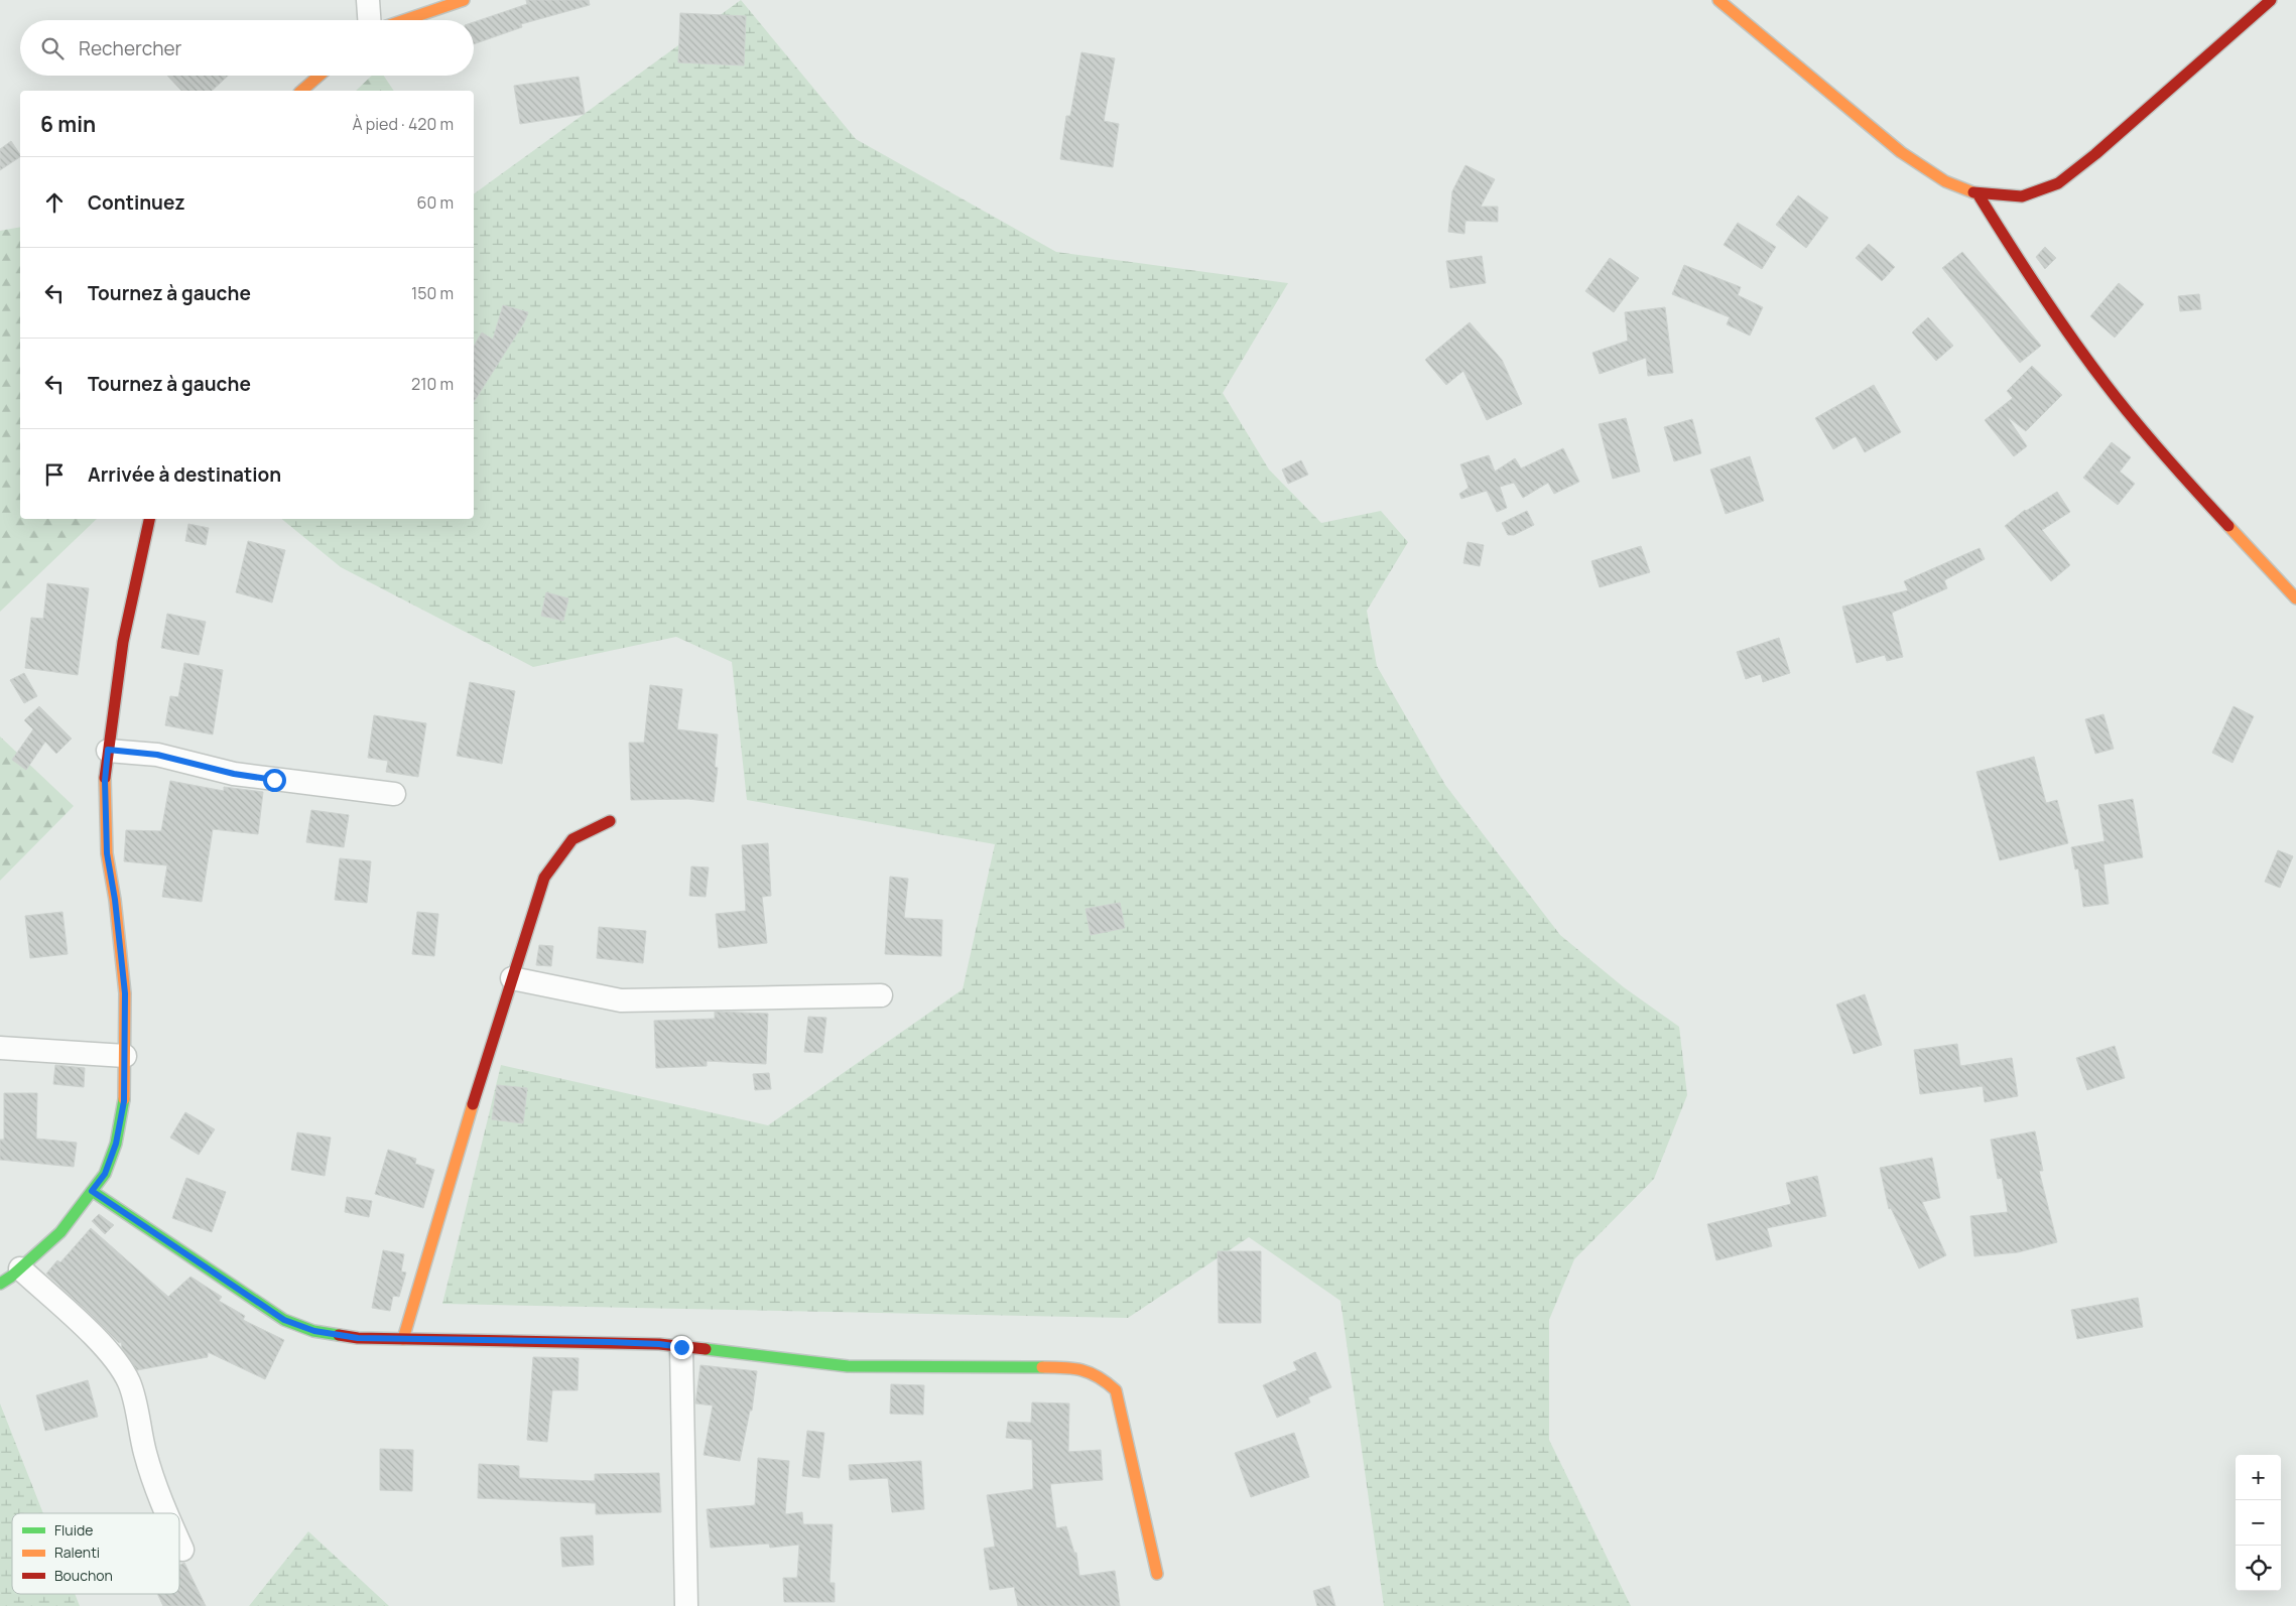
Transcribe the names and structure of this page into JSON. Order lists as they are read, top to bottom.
{
  "legend": ["Fluide", "Ralenti", "Bouchon"],
  "page": {
    "search": "Rechercher",
    "heading": ["6 min", "À pied · 420 m"],
    "list": [
      ["Continuez", "60 m"],
      ["Tournez à gauche", "150 m"],
      ["Tournez à gauche", "210 m"],
      "Arrivée à destination"
    ],
    "map_buttons": ["+", "−"]
  }
}
